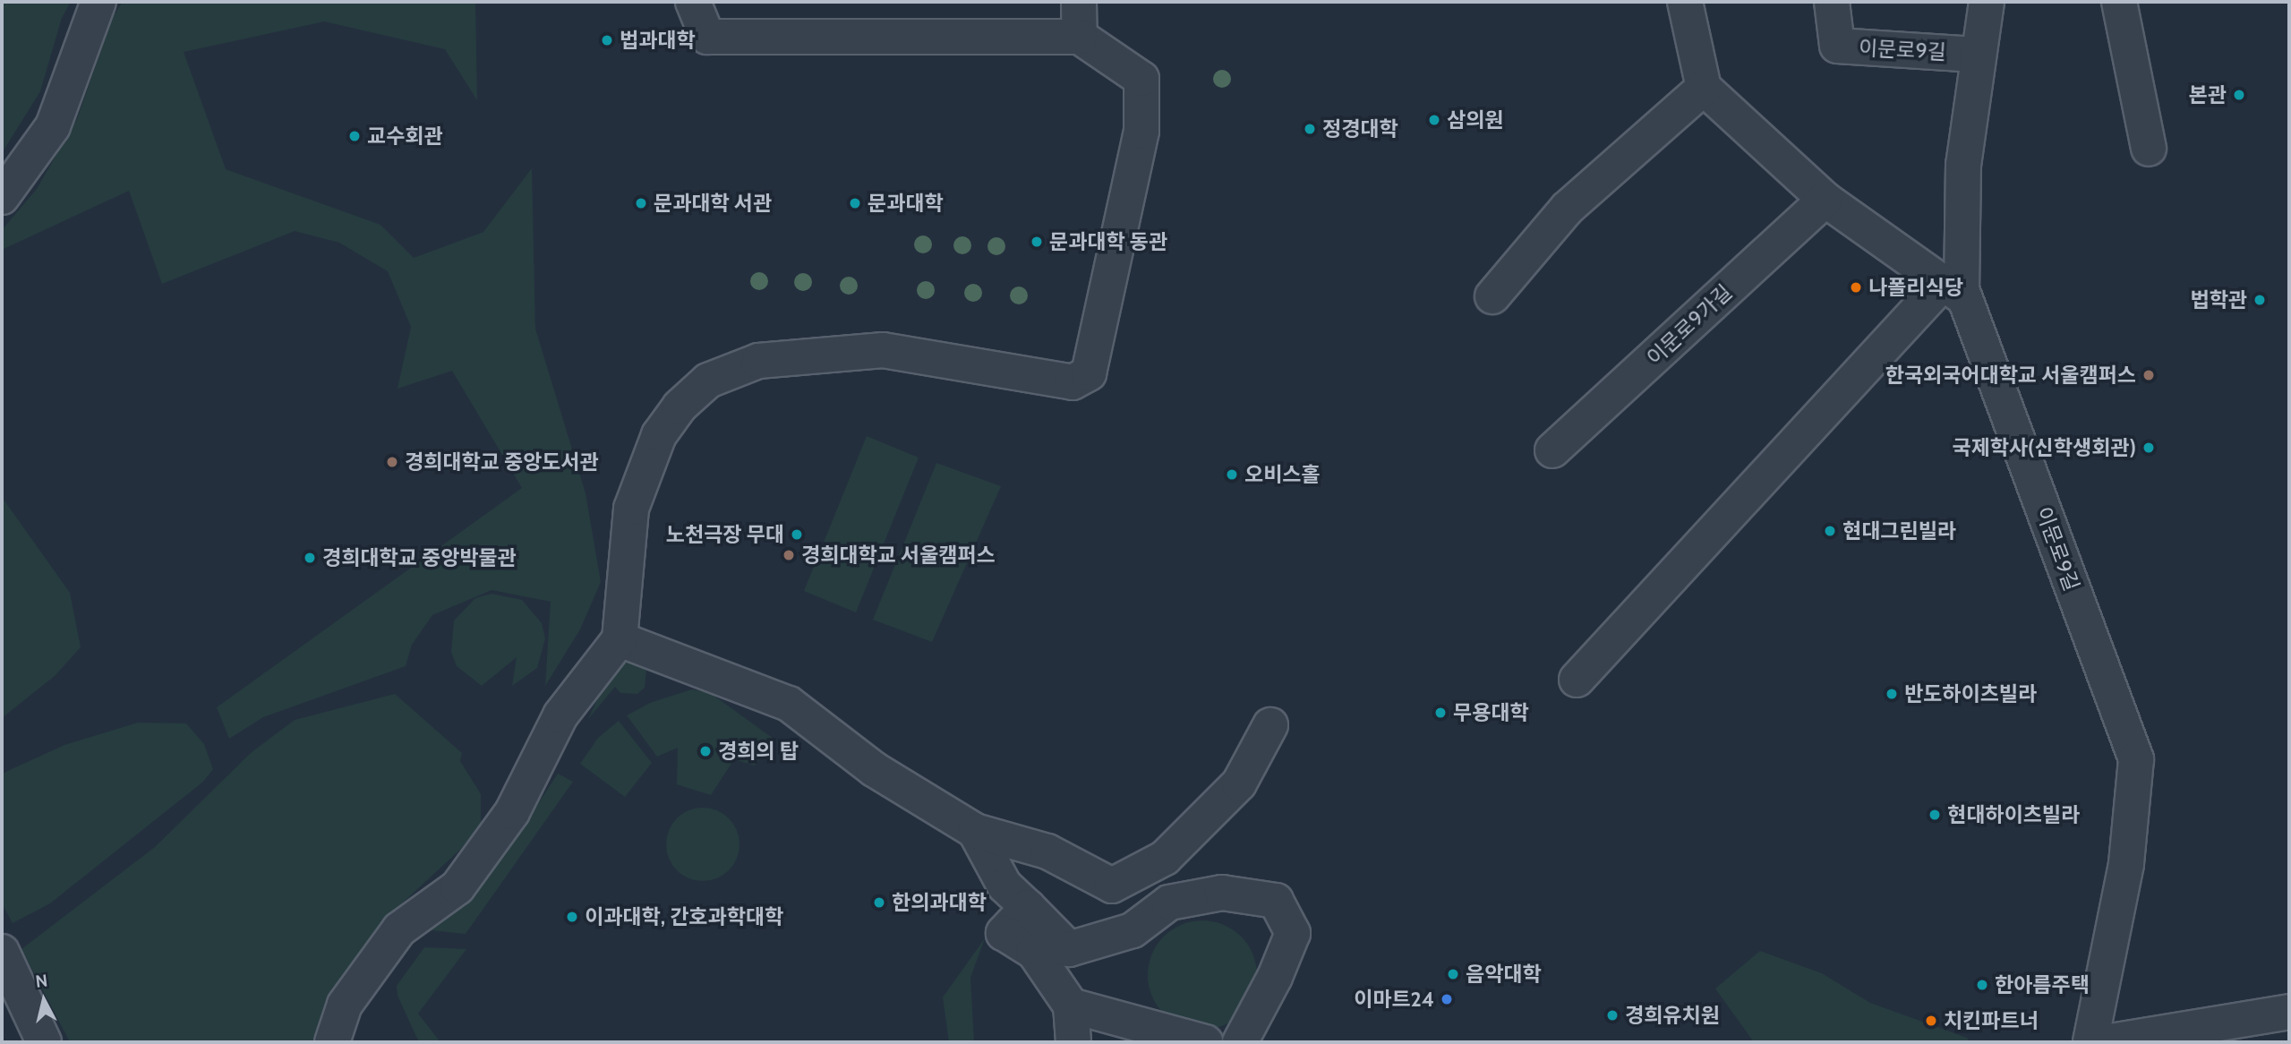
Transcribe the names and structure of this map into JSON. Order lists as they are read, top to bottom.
{
  "streets": {
    "street": ["이문로9길", "이문로9가길"]
  },
  "places": [
    "법과대학",
    "본관",
    "삼의원",
    "정경대학",
    "교수회관",
    "문과대학 서관",
    "문과대학",
    "문과대학 동관",
    "나폴리식당",
    "법학관",
    "한국외국어대학교 서울캠퍼스",
    "국제학사(신학생회관)",
    "경희대학교 중앙도서관",
    "오비스홀",
    "현대그린빌라",
    "노천극장 무대",
    "경희대학교 서울캠퍼스",
    "경희대학교 중앙박물관",
    "반도하이츠빌라",
    "무용대학",
    "경희의 탑",
    "현대하이츠빌라",
    "한의과대학",
    "이과대학, 간호과학대학",
    "음악대학",
    "한아름주택",
    "이마트24",
    "경희유치원",
    "치킨파트너"
  ],
  "north": "top"
}
